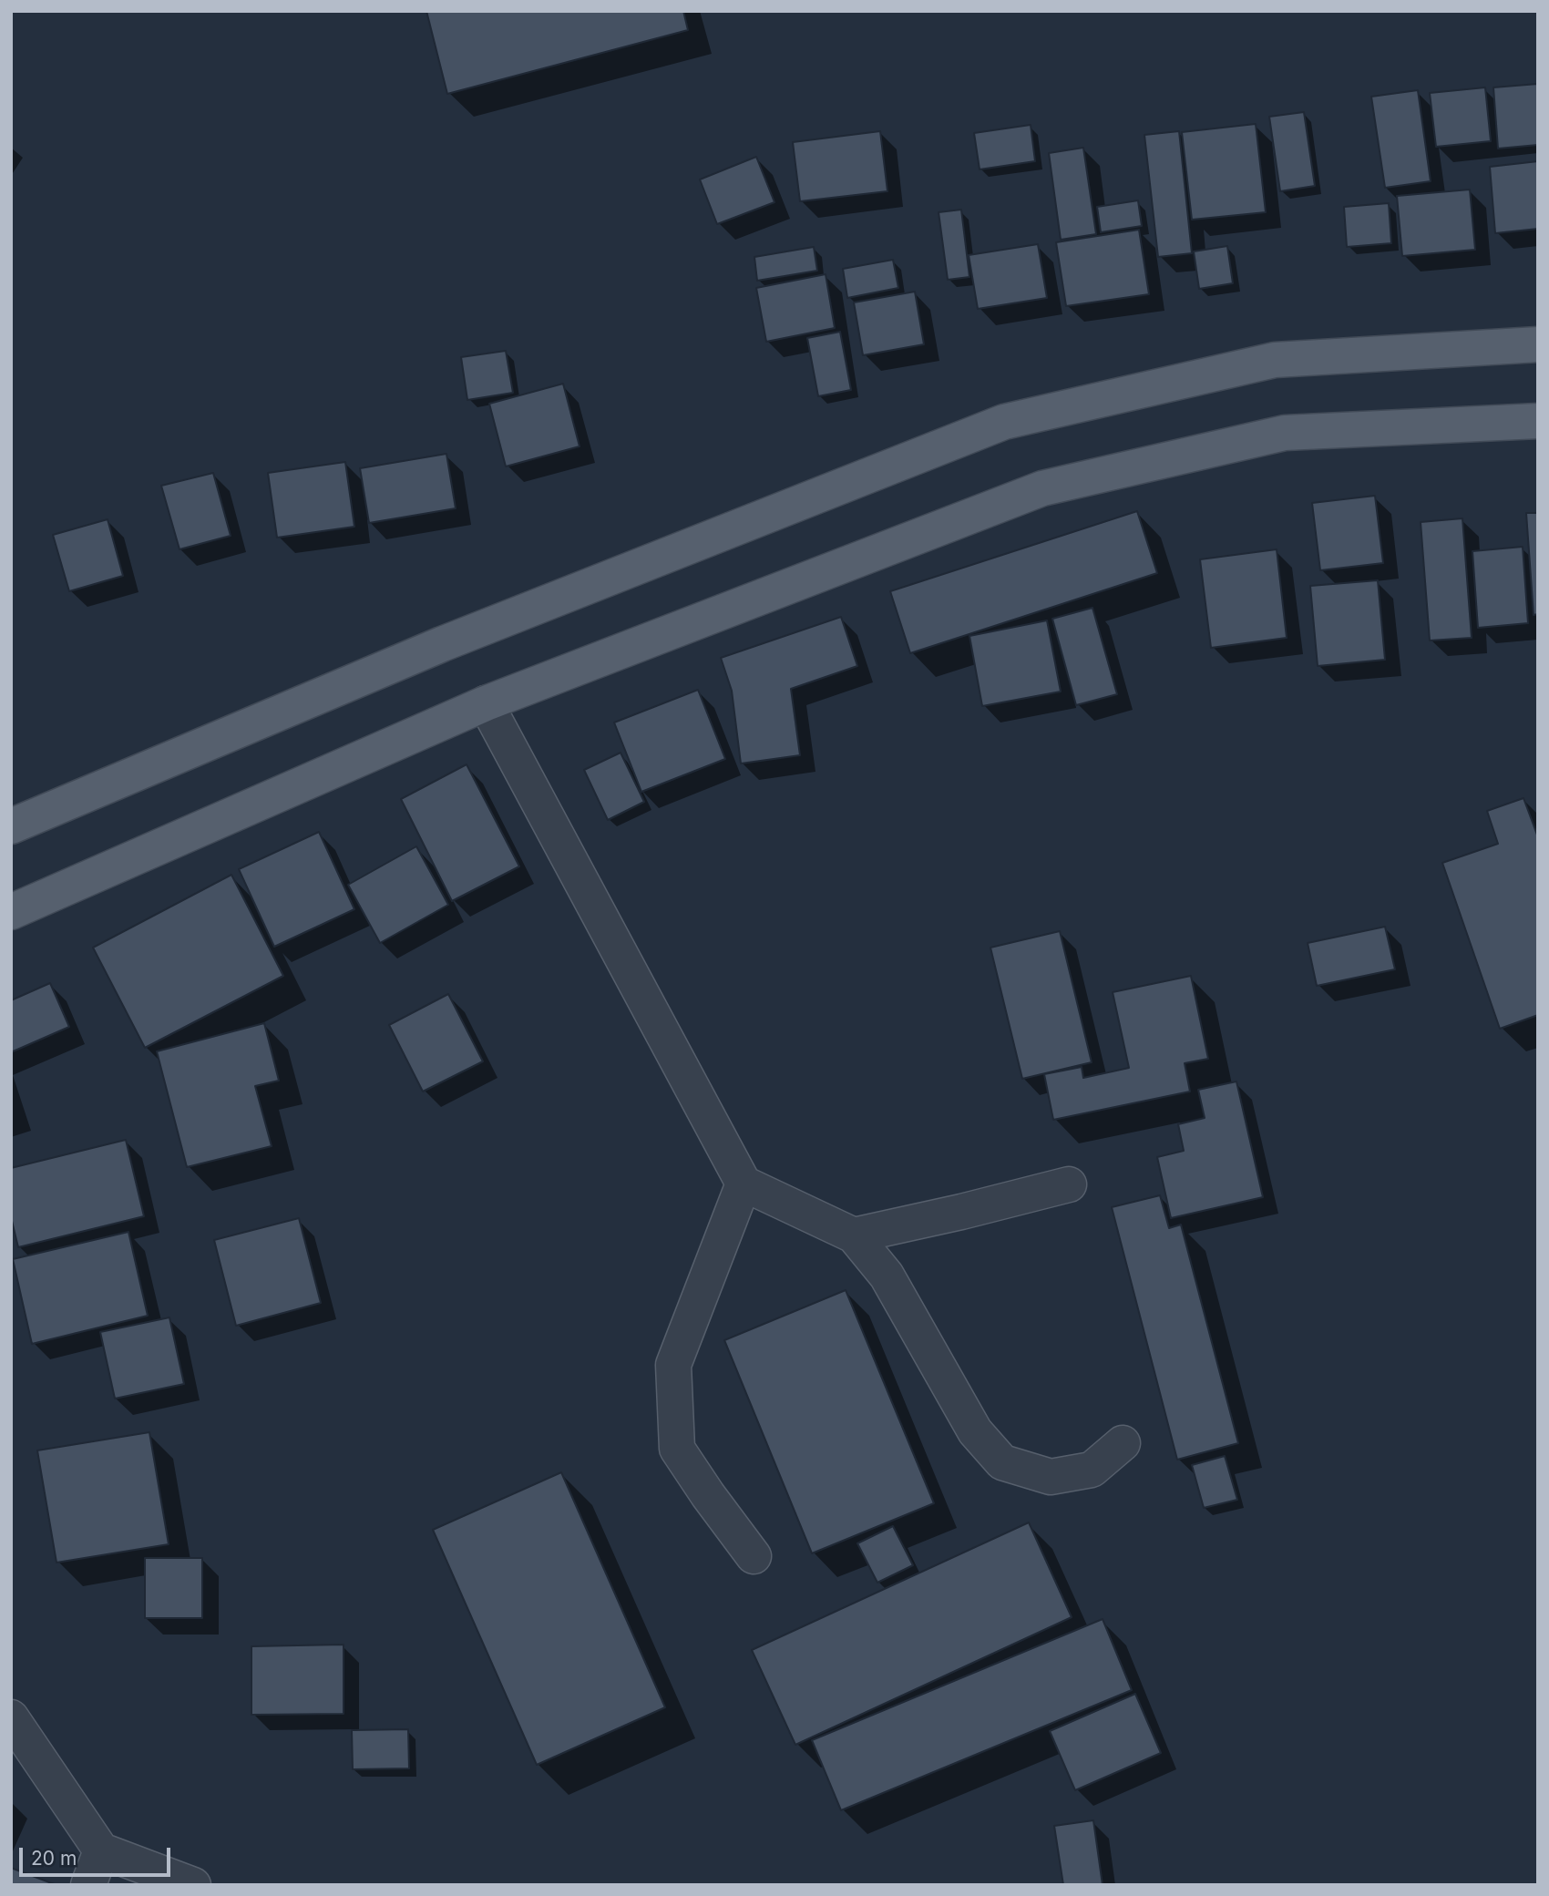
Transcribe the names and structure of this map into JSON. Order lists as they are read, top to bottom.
{
  "scale_bar": "20 m"
}
